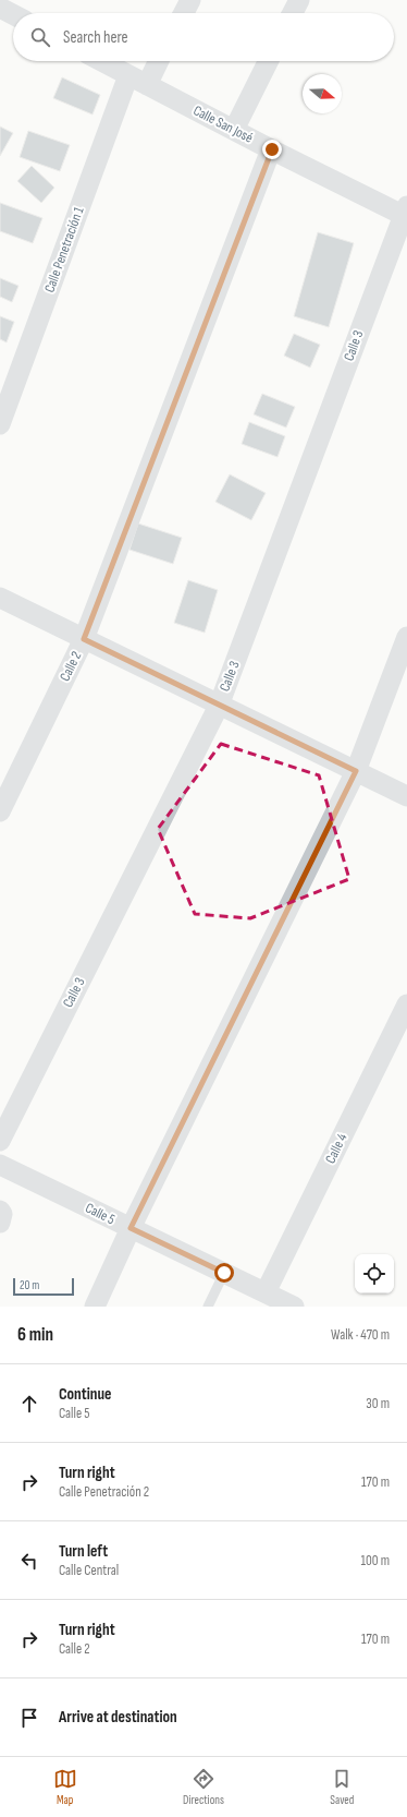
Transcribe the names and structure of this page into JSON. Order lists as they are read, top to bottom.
{
  "streets": {
    "street": [
      "Calle San José",
      "Calle Penetración 1",
      "Calle 3",
      "Calle 2",
      "Calle 4",
      "Calle 5"
    ]
  },
  "crossings": [
    ["Calle San José", "Calle Penetración 1"],
    ["Calle San José", "Calle 3"],
    ["Calle San José", "Calle 2"],
    ["Calle 4", "Calle 5"]
  ],
  "scale_bar": "20 m",
  "north": "right",
  "page": {
    "search": "Search here",
    "scale": "20 m",
    "heading": ["6 min", "Walk · 470 m"],
    "list": [
      ["Continue", "Calle 5", "30 m"],
      ["Turn right", "Calle Penetración 2", "170 m"],
      ["Turn left", "Calle Central", "100 m"],
      ["Turn right", "Calle 2", "170 m"],
      "Arrive at destination"
    ],
    "nav": ["Map", "Directions", "Saved"]
  }
}
